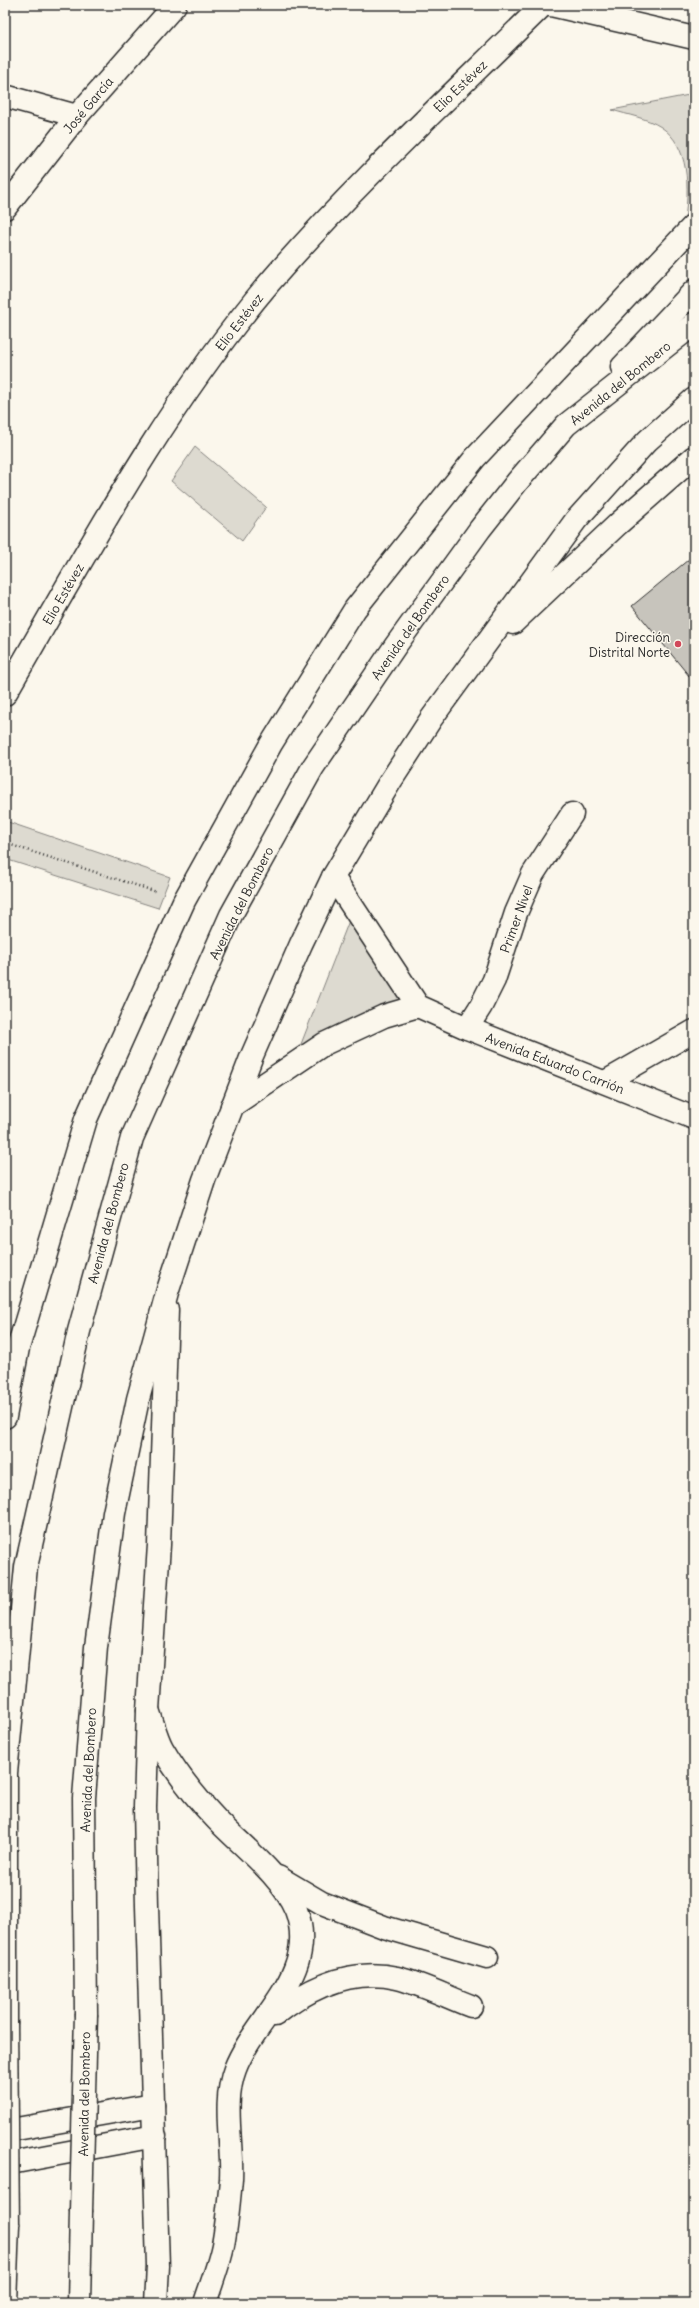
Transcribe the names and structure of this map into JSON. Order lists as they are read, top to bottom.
{
  "streets": {
    "main road": [
      "Elio Estévez",
      "José García",
      "Avenida del Bombero",
      "Primer Nivel",
      "Avenida Eduardo Carrión"
    ]
  },
  "crossings": [
    ["Primer Nivel", "Avenida Eduardo Carrión"]
  ],
  "places": ["Dirección Distrital Norte"]
}
